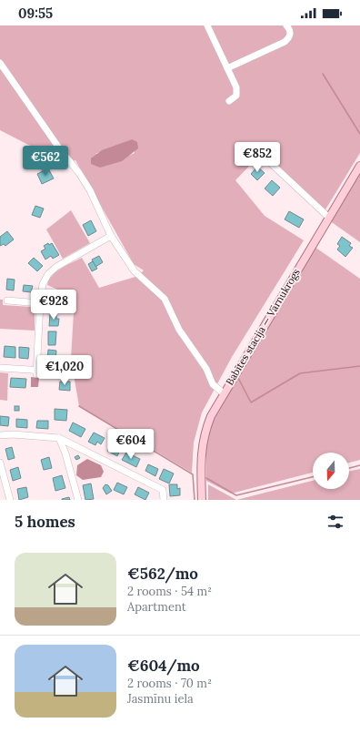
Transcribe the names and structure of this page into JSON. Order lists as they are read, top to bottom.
{
  "streets": {
    "main road": ["Babītes stacija — Vārnukrogs"]
  },
  "north": "bottom",
  "page": {
    "status": "09:55",
    "price": [
      "€852",
      "€562",
      "€928",
      "€1,020",
      "€604"
    ],
    "heading": "5 homes",
    "list": [
      {
        "name": "€562/mo",
        "note": "2 rooms · 54 m² · Apartment"
      },
      {
        "name": "€604/mo",
        "note": "2 rooms · 70 m² · Jasmīnu iela"
      }
    ]
  }
}
